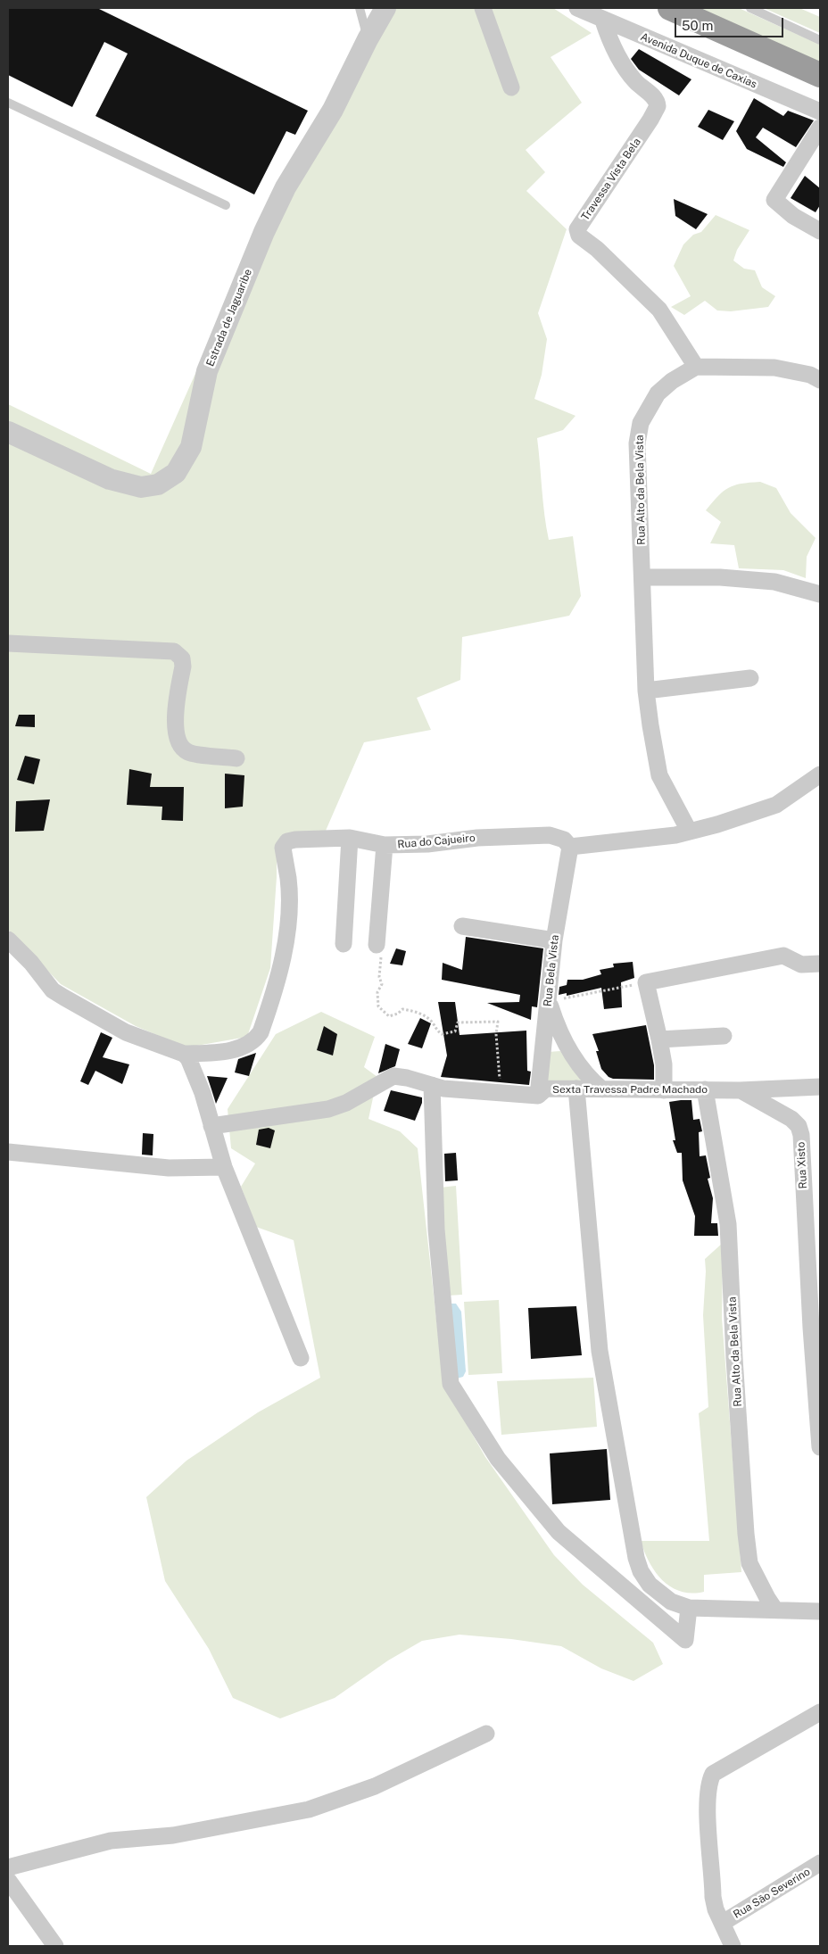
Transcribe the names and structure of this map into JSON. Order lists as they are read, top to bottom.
{
  "streets": {
    "street": [
      "Avenida Duque de Caxias",
      "Travessa Vista Bela",
      "Estrada de Jaguaribe",
      "Rua Alto da Bela Vista",
      "Rua do Cajueiro",
      "Rua Bela Vista",
      "Sexta Travessa Padre Machado",
      "Rua Xisto",
      "Rua São Severino"
    ]
  },
  "crossings": [
    ["Avenida Duque de Caxias", "Travessa Vista Bela"],
    ["Travessa Vista Bela", "Rua Alto da Bela Vista"],
    ["Rua Alto da Bela Vista", "Sexta Travessa Padre Machado"],
    ["Rua do Cajueiro", "Rua Bela Vista"],
    ["Rua Bela Vista", "Sexta Travessa Padre Machado"],
    ["Sexta Travessa Padre Machado", "Rua Xisto"]
  ],
  "scale_bar": "50 m"
}
